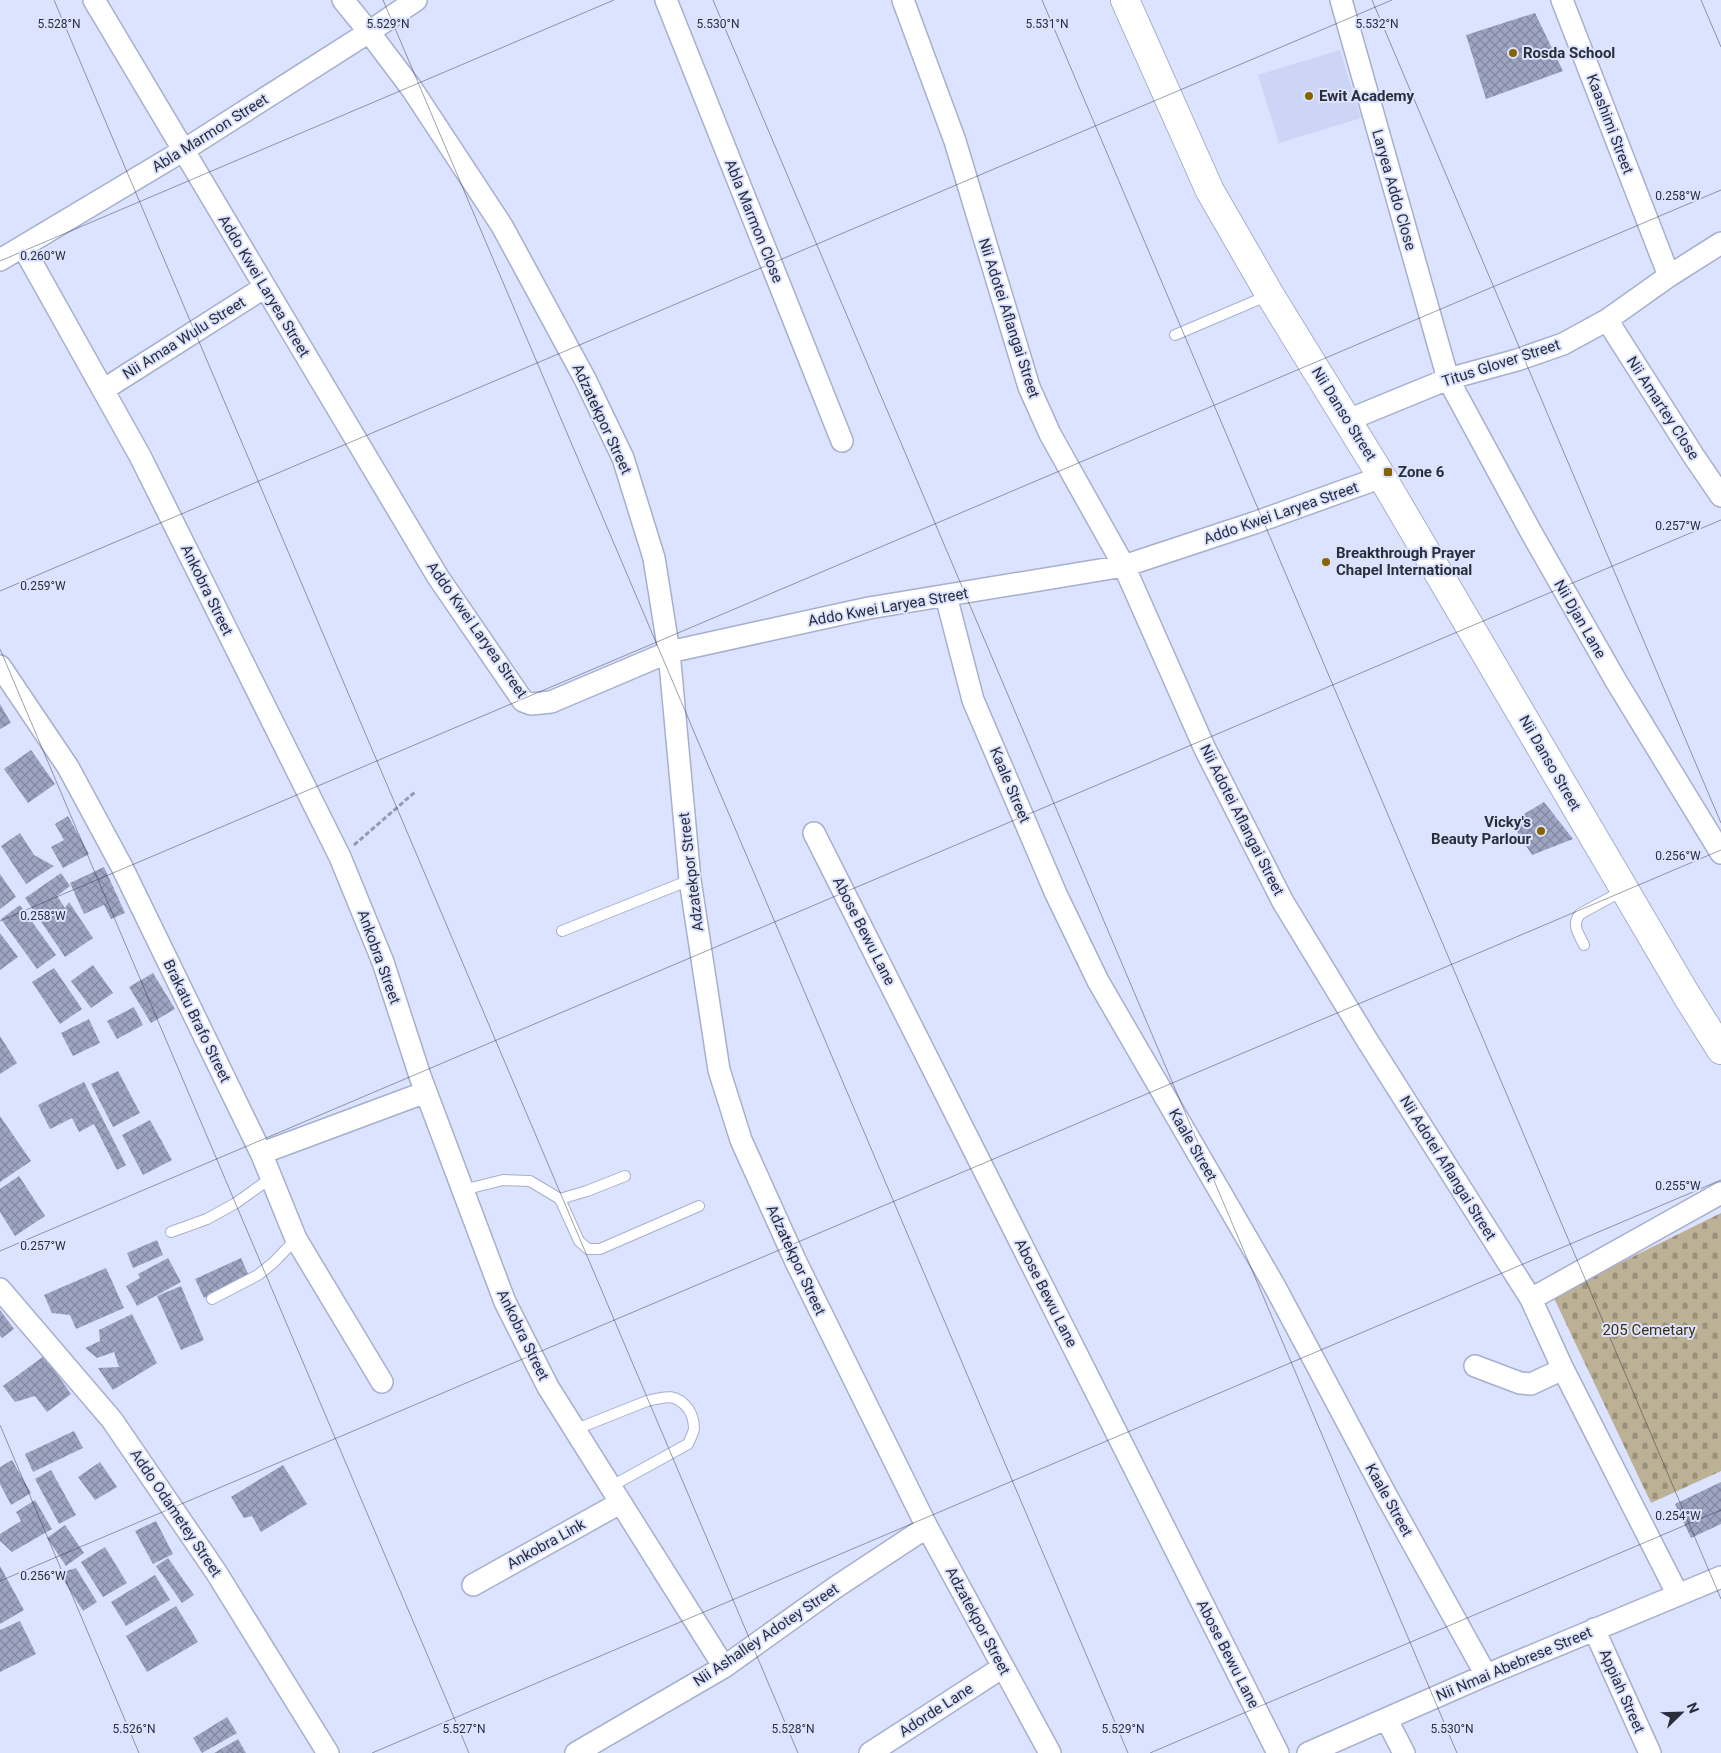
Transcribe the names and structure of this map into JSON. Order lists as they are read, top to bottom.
{
  "streets": {
    "street": [
      "Kaashimi Street",
      "Abla Marmon Street",
      "Laryea Addo Close",
      "Abla Marmon Close",
      "Addo Kwei Laryea Street",
      "Nii Adotei Aflangai Street",
      "Nii Amaa Wulu Street",
      "Titus Glover Street",
      "Nii Amartey Close",
      "Nii Danso Street",
      "Adzatekpor Street",
      "Ankobra Street",
      "Nii Djan Lane",
      "Kaale Street",
      "Abose Bewu Lane",
      "Brakatu Brafo Street",
      "Addo Odametey Street",
      "Ankobra Link",
      "Nii Ashalley Adotey Street",
      "Nii Nmai Abebrese Street",
      "Appiah Street",
      "Adorde Lane"
    ]
  },
  "crossings": [
    ["Kaashimi Street", "Titus Glover Street"],
    ["Abla Marmon Street", "Addo Kwei Laryea Street"],
    ["Abla Marmon Street", "Adzatekpor Street"],
    ["Abla Marmon Street", "Ankobra Street"],
    ["Laryea Addo Close", "Titus Glover Street"],
    ["Laryea Addo Close", "Nii Djan Lane"],
    ["Addo Kwei Laryea Street", "Nii Adotei Aflangai Street"],
    ["Addo Kwei Laryea Street", "Nii Amaa Wulu Street"],
    ["Addo Kwei Laryea Street", "Nii Danso Street"],
    ["Addo Kwei Laryea Street", "Adzatekpor Street"],
    ["Addo Kwei Laryea Street", "Kaale Street"],
    ["Nii Adotei Aflangai Street", "Nii Nmai Abebrese Street"],
    ["Nii Amaa Wulu Street", "Ankobra Street"],
    ["Titus Glover Street", "Nii Amartey Close"],
    ["Titus Glover Street", "Nii Danso Street"],
    ["Titus Glover Street", "Nii Djan Lane"],
    ["Adzatekpor Street", "Nii Ashalley Adotey Street"],
    ["Adzatekpor Street", "Adorde Lane"],
    ["Ankobra Street", "Ankobra Link"],
    ["Ankobra Street", "Nii Ashalley Adotey Street"],
    ["Kaale Street", "Nii Nmai Abebrese Street"],
    ["Nii Nmai Abebrese Street", "Appiah Street"]
  ],
  "parks": ["205 Cemetary"],
  "places": {
    "other": [
      "Rosda School",
      "Ewit Academy",
      "Breakthrough Prayer Chapel International",
      "Vicky's Beauty Parlour"
    ],
    "transit": ["Zone 6"]
  },
  "north": "top right",
  "coordinates": [
    "5.528°N",
    "5.529°N",
    "5.530°N",
    "5.531°N",
    "5.532°N",
    "0.258°W",
    "0.260°W",
    "0.257°W",
    "0.259°W",
    "0.256°W",
    "0.255°W",
    "0.254°W",
    "5.526°N",
    "5.527°N"
  ]
}
